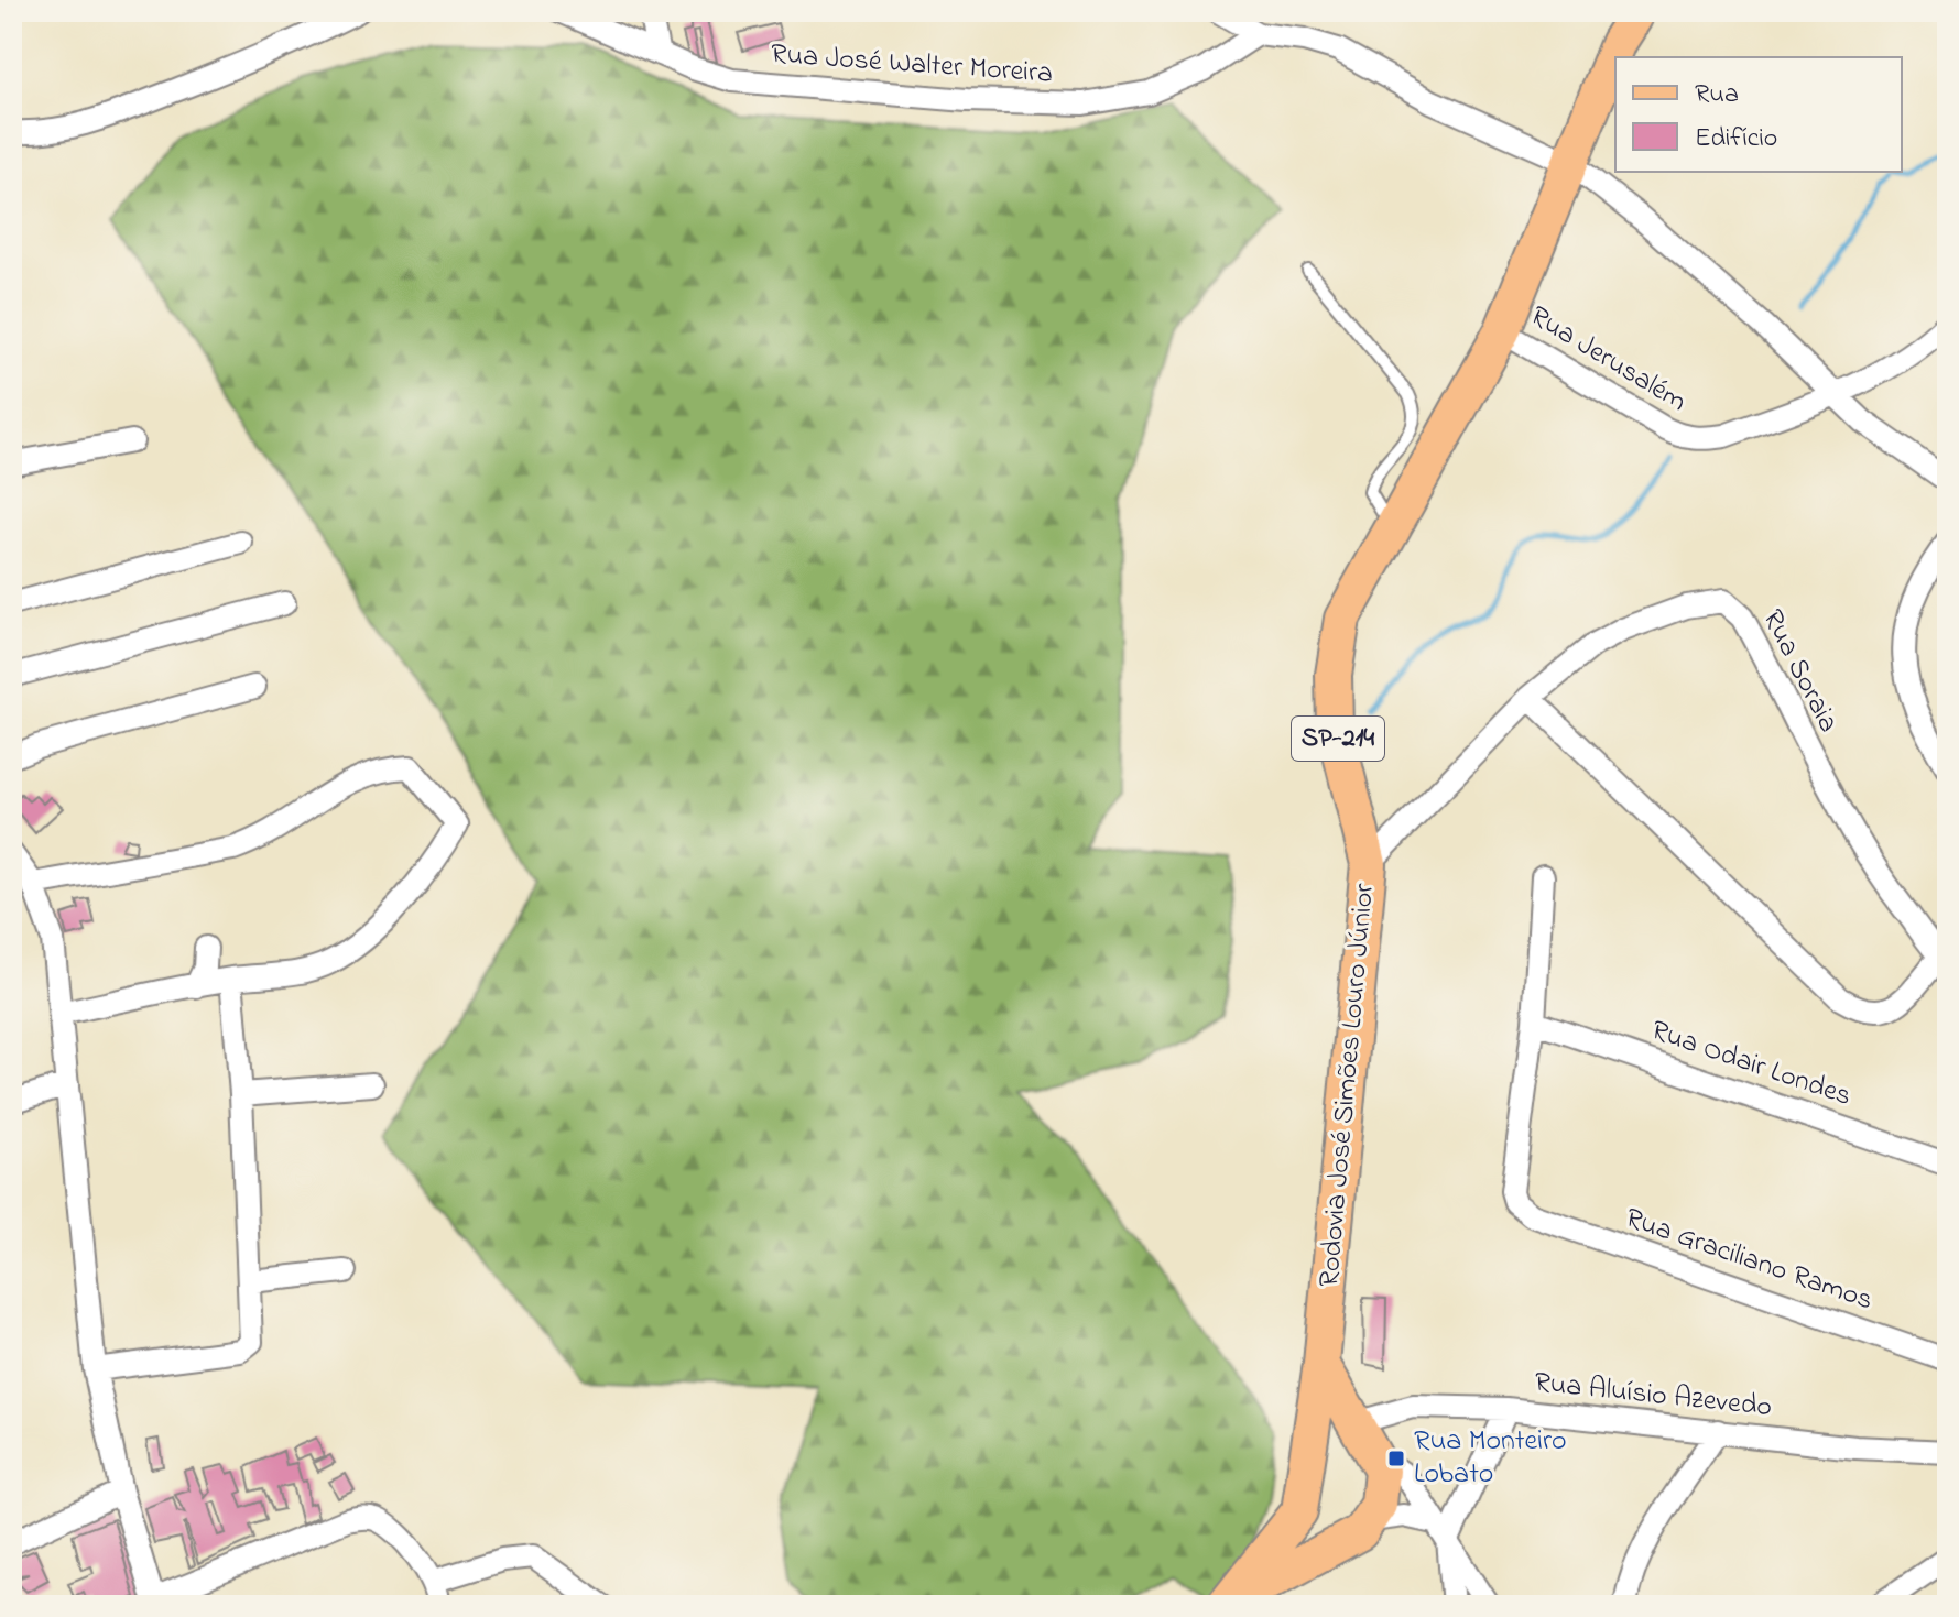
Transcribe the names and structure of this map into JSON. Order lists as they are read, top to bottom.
{
  "streets": {
    "main road": ["SP-214", "Rodovia José Simões Louro Júnior"],
    "street": [
      "Rua José Walter Moreira",
      "Rua Jerusalém",
      "Rua Soraia",
      "Rua Odair Londes",
      "Rua Graciliano Ramos",
      "Rua Aluísio Azevedo"
    ]
  },
  "crossings": [
    ["Rua Jerusalém", "Rodovia José Simões Louro Júnior"],
    ["Rua Soraia", "Rodovia José Simões Louro Júnior"],
    ["Rua Odair Londes", "Rua Graciliano Ramos"],
    ["Rodovia José Simões Louro Júnior", "Rua Aluísio Azevedo"]
  ],
  "places": {
    "transit": ["Rua Monteiro Lobato"]
  },
  "legend": ["Rua", "Edifício"]
}
